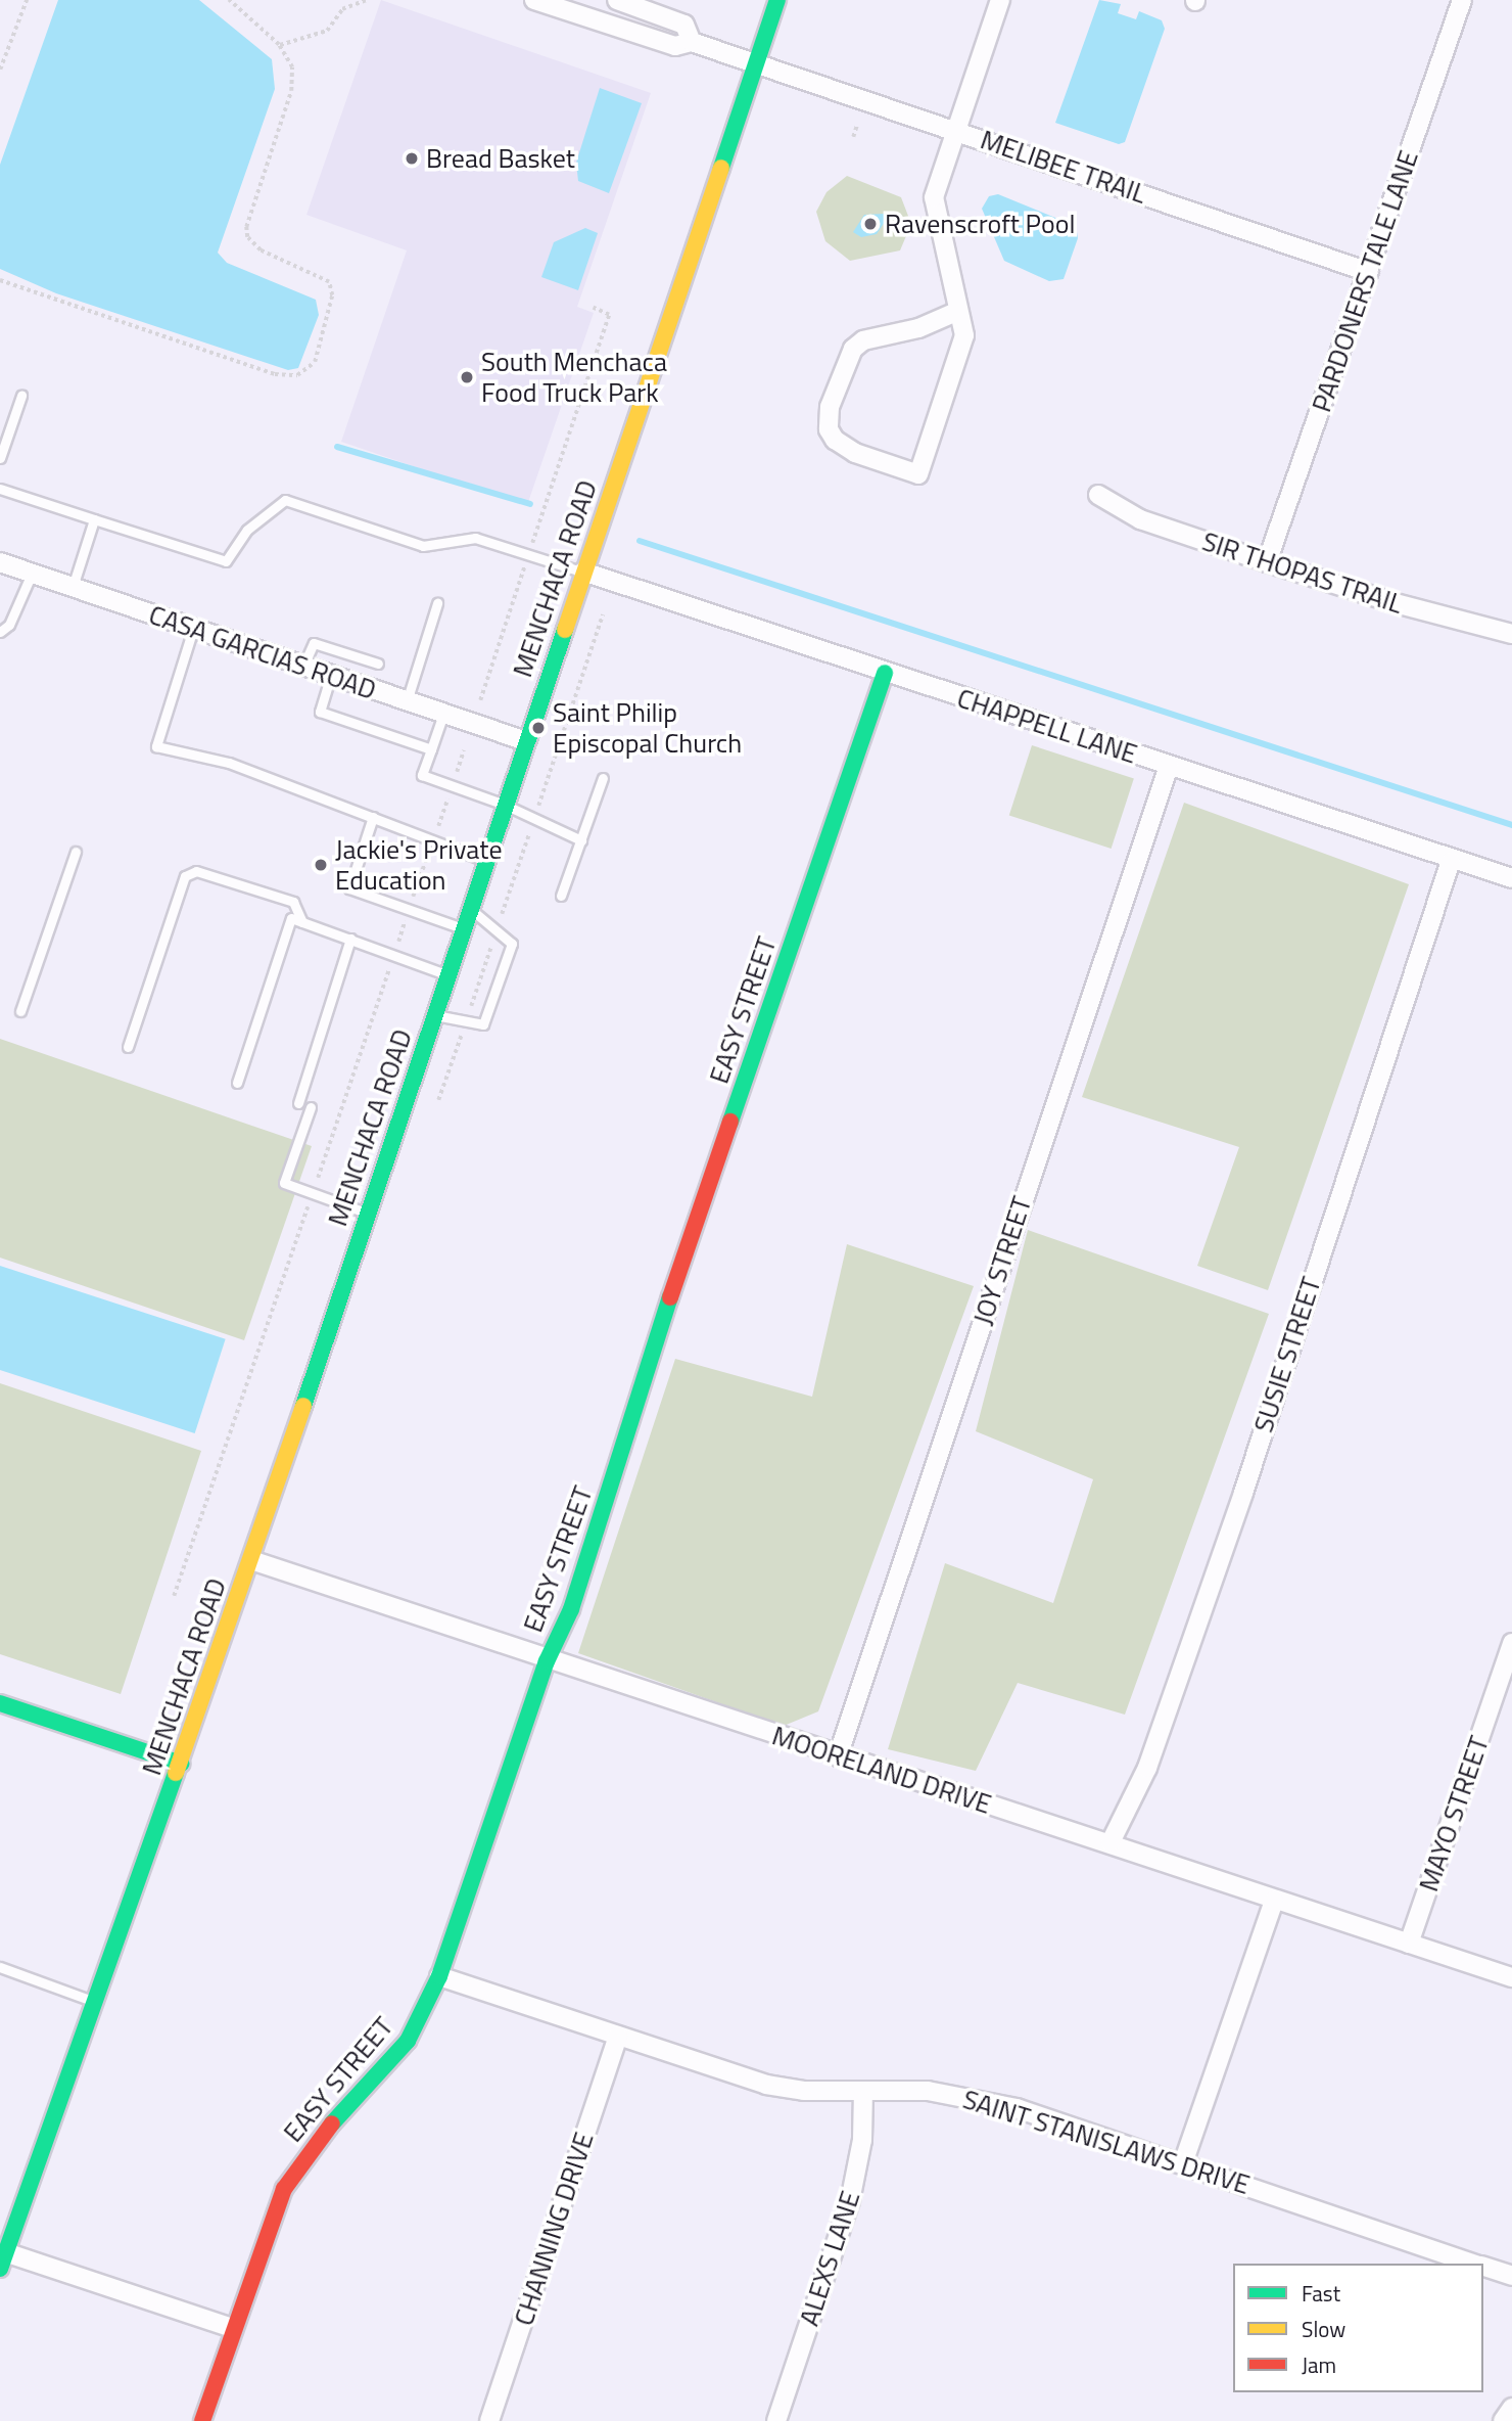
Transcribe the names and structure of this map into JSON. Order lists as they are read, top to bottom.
{
  "streets": {
    "main road": ["MENCHACA ROAD", "EASY STREET"],
    "street": [
      "MELIBEE TRAIL",
      "PARDONERS TALE LANE",
      "SIR THOPAS TRAIL",
      "CASA GARCIAS ROAD",
      "CHAPPELL LANE",
      "JOY STREET",
      "SUSIE STREET",
      "MOORELAND DRIVE",
      "MAYO STREET",
      "SAINT STANISLAWS DRIVE",
      "CHANNING DRIVE",
      "ALEXS LANE"
    ]
  },
  "crossings": [
    ["MELIBEE TRAIL", "PARDONERS TALE LANE"],
    ["MELIBEE TRAIL", "MENCHACA ROAD"],
    ["PARDONERS TALE LANE", "SIR THOPAS TRAIL"],
    ["MENCHACA ROAD", "CASA GARCIAS ROAD"],
    ["MENCHACA ROAD", "CHAPPELL LANE"],
    ["MENCHACA ROAD", "MOORELAND DRIVE"],
    ["CHAPPELL LANE", "EASY STREET"],
    ["CHAPPELL LANE", "JOY STREET"],
    ["CHAPPELL LANE", "SUSIE STREET"],
    ["EASY STREET", "MOORELAND DRIVE"],
    ["EASY STREET", "SAINT STANISLAWS DRIVE"],
    ["JOY STREET", "MOORELAND DRIVE"],
    ["SUSIE STREET", "MOORELAND DRIVE"],
    ["MOORELAND DRIVE", "MAYO STREET"],
    ["SAINT STANISLAWS DRIVE", "CHANNING DRIVE"],
    ["SAINT STANISLAWS DRIVE", "ALEXS LANE"]
  ],
  "places": [
    "Bread Basket",
    "Ravenscroft Pool",
    "South Menchaca Food Truck Park",
    "Saint Philip Episcopal Church",
    "Jackie's Private Education"
  ],
  "legend": ["Fast", "Slow", "Jam"]
}
